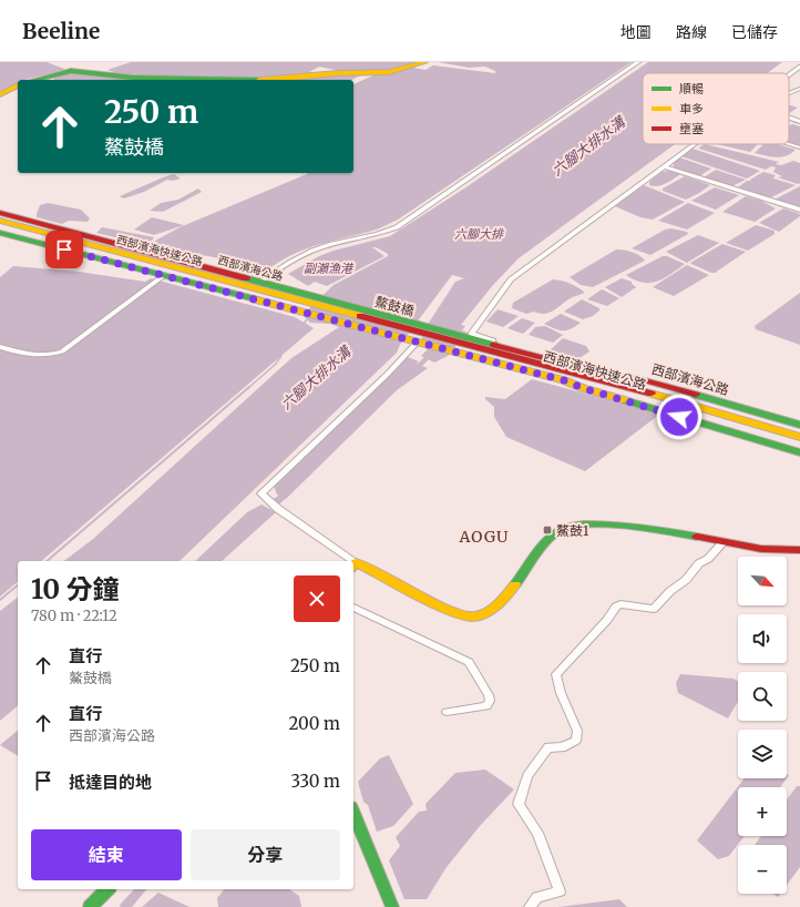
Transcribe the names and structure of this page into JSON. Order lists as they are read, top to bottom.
{
  "streets": {
    "main road": ["西部濱海快速公路", "西部濱海公路", "鰲鼓橋"]
  },
  "crossings": [
    ["西部濱海快速公路", "西部濱海公路"],
    ["西部濱海快速公路", "鰲鼓橋"],
    ["西部濱海公路", "鰲鼓橋"]
  ],
  "districts": ["AOGU"],
  "water": ["六腳大排水溝", "六腳大排", "副瀨漁港"],
  "places": {
    "transit": ["鰲鼓1"]
  },
  "legend": ["順暢", "車多", "壅塞"],
  "north": "bottom right",
  "page": {
    "header": "Beeline",
    "nav": ["地圖", "路線", "已儲存"],
    "turn": ["250 m", "鰲鼓橋"],
    "map_buttons": ["+", "−"],
    "heading": ["10 分鐘", "780 m · 22:12"],
    "list": [
      {
        "name": "直行",
        "note": "鰲鼓橋",
        "value": "250 m"
      },
      {
        "name": "直行",
        "note": "西部濱海公路",
        "value": "200 m"
      },
      {
        "name": "抵達目的地",
        "value": "330 m"
      }
    ],
    "buttons": ["結束", "分享"]
  }
}
